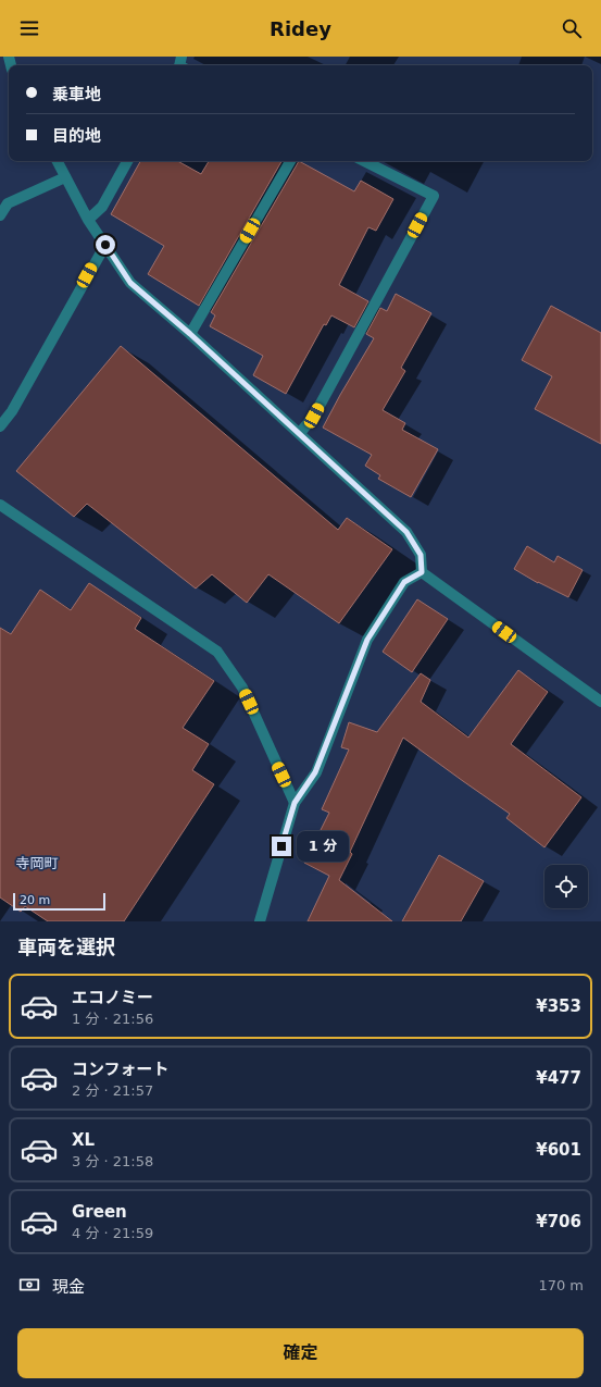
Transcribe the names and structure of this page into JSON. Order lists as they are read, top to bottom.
{
  "districts": ["寺岡町"],
  "scale_bar": "20 m",
  "page": {
    "header": "Ridey",
    "banner": ["乗車地", "目的地"],
    "bubble": "1 分",
    "scale": "20 m",
    "heading": "車両を選択",
    "list": [
      {
        "name": "エコノミー",
        "note": "1 分 · 21:56",
        "value": "¥353"
      },
      {
        "name": "コンフォート",
        "note": "2 分 · 21:57",
        "value": "¥477"
      },
      {
        "name": "XL",
        "note": "3 分 · 21:58",
        "value": "¥601"
      },
      {
        "name": "Green",
        "note": "4 分 · 21:59",
        "value": "¥706"
      }
    ],
    "pay": ["現金", "170 m"],
    "buttons": "確定"
  }
}
